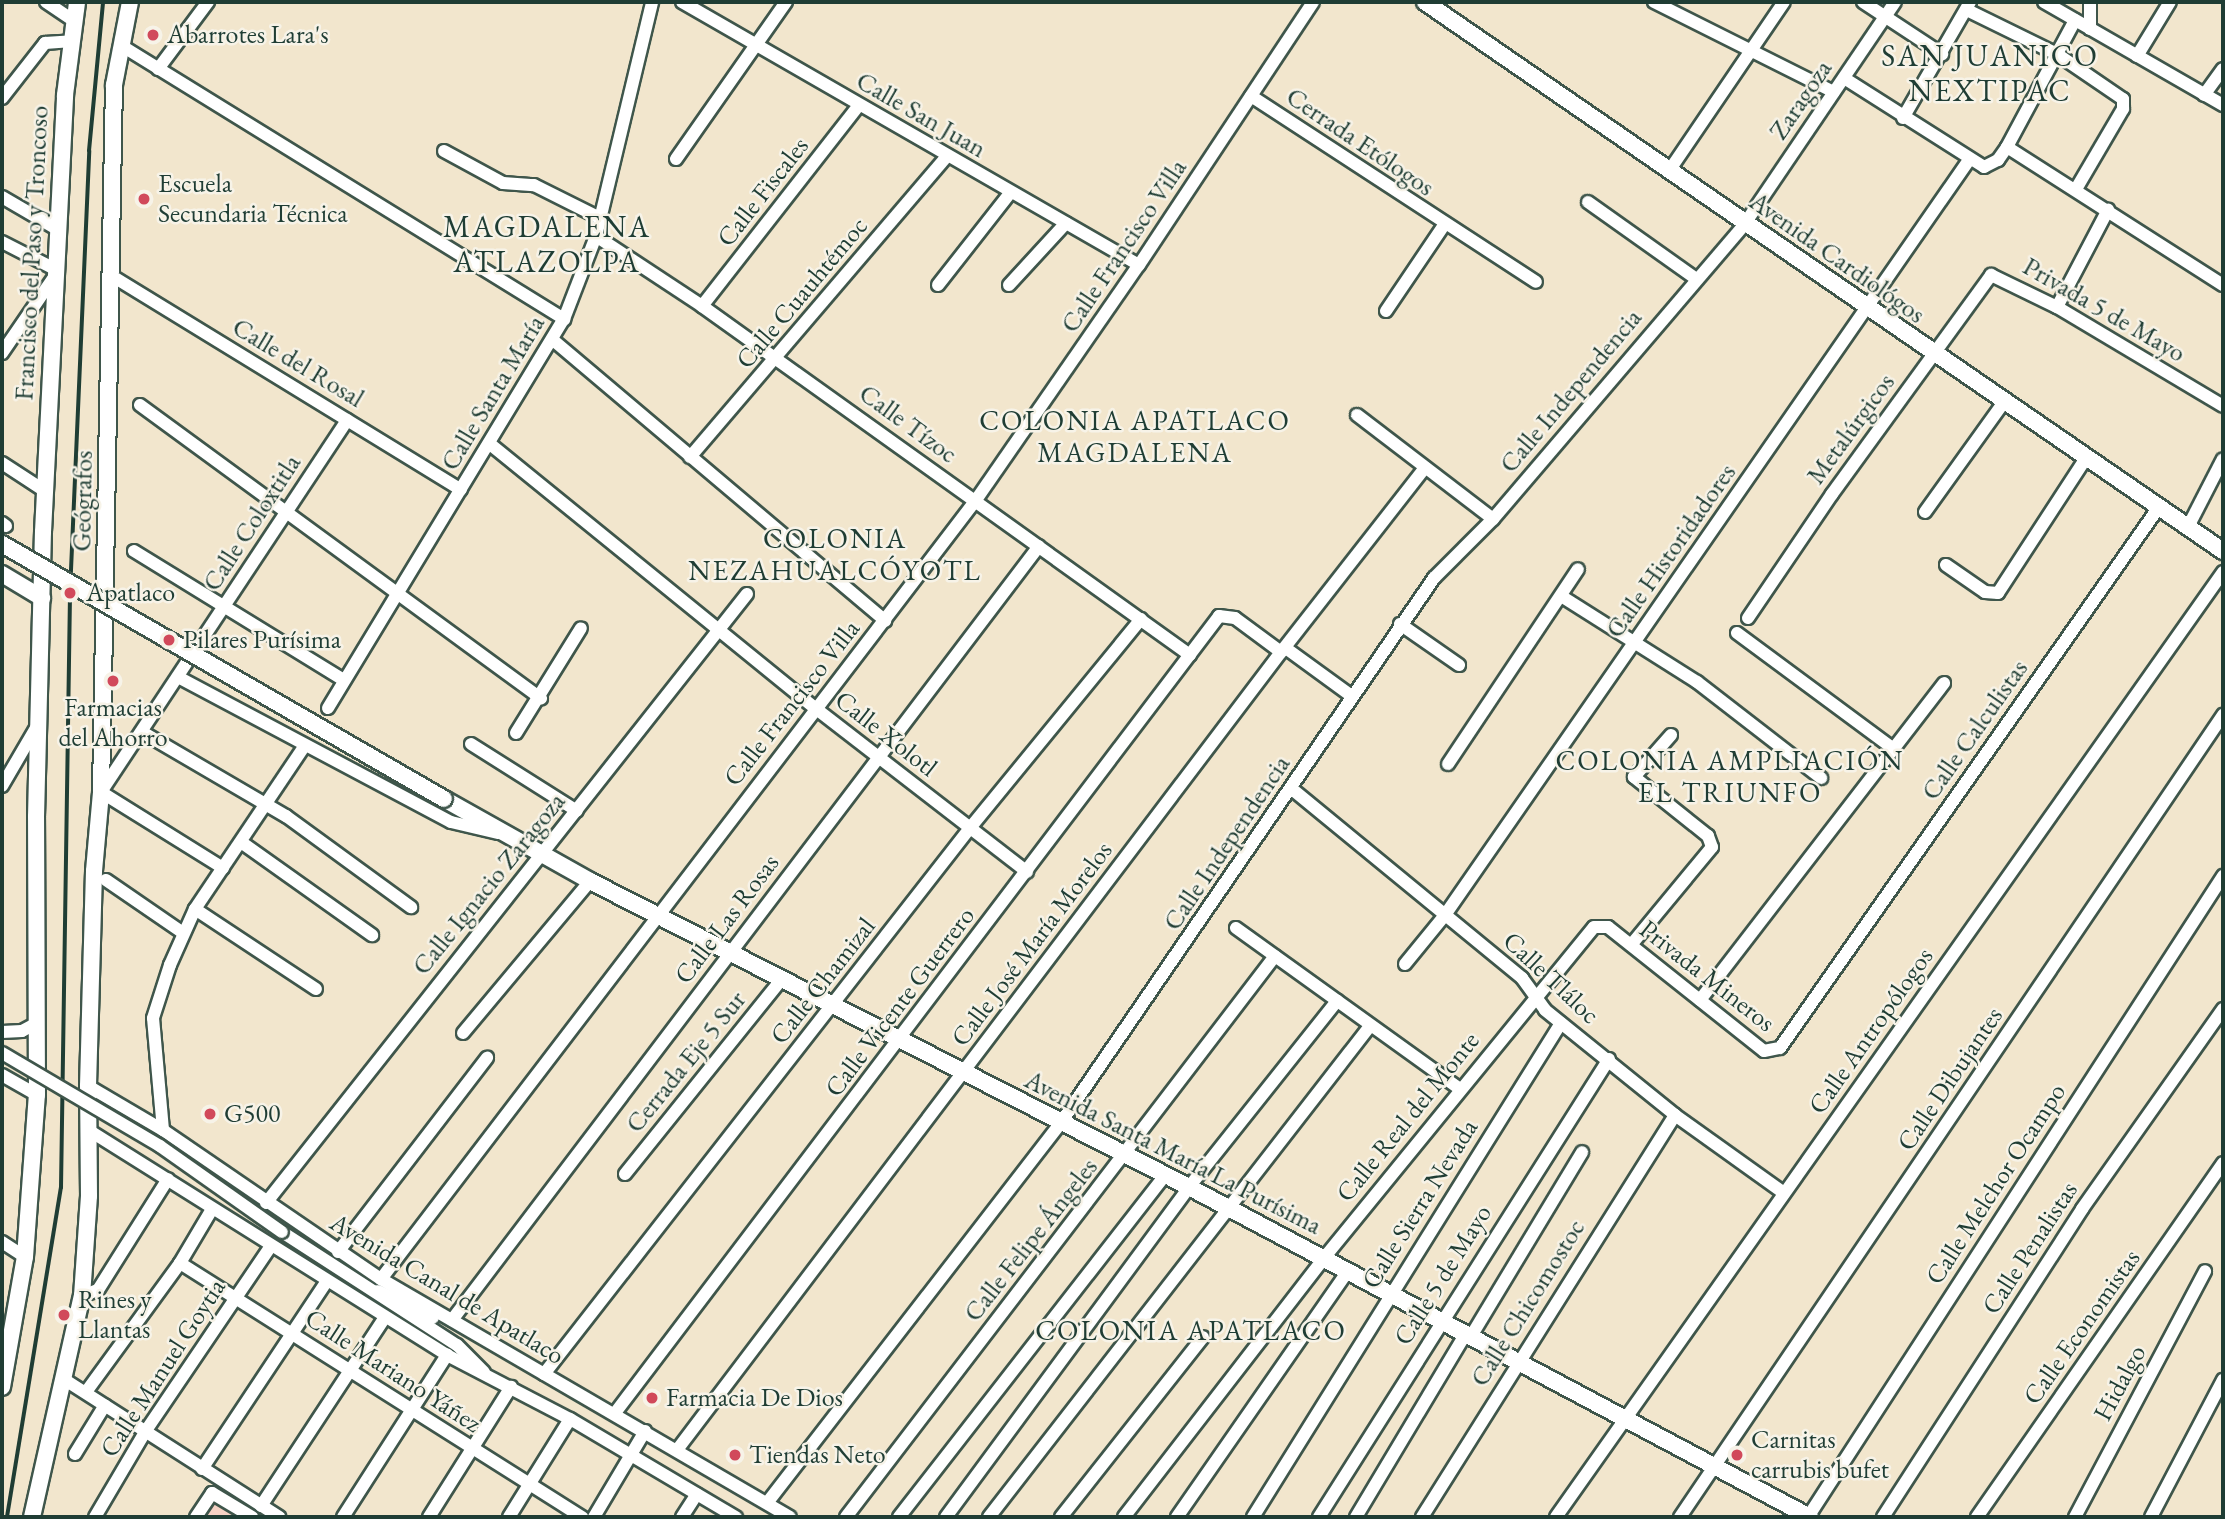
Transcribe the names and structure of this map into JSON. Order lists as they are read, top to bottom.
{
  "streets": {
    "main road": [
      "Francisco del Paso y Troncoso",
      "Avenida Cardiológos",
      "Geógrafos",
      "Avenida Santa María La Purísima"
    ],
    "street": [
      "Zaragoza",
      "Calle San Juan",
      "Cerrada Etólogos",
      "Calle Fiscales",
      "Calle Francisco Villa",
      "Calle Cuauhtémoc",
      "Privada 5 de Mayo",
      "Calle del Rosal",
      "Calle Independencia",
      "Calle Santa María",
      "Calle Tízoc",
      "Metalúrgicos",
      "Calle Coloxtitla",
      "Calle Historidadores",
      "Calle Calculistas",
      "Calle Xolotl",
      "Calle Ignacio Zaragoza",
      "Calle Las Rosas",
      "Calle José María Morelos",
      "Privada Mineros",
      "Calle Tláloc",
      "Calle Chamizal",
      "Calle Vicente Guerrero",
      "Calle Antropólogos",
      "Cerrada Eje 5 Sur",
      "Calle Dibujantes",
      "Calle Real del Monte",
      "Calle Melchor Ocampo",
      "Calle Sierra Nevada",
      "Calle Felipe Ángeles",
      "Calle Penalistas",
      "Calle 5 de Mayo",
      "Avenida Canal de Apatlaco",
      "Calle Chicomostoc",
      "Calle Economistas",
      "Calle Manuel Goytia",
      "Calle Mariano Yáñez",
      "Hidalgo"
    ]
  },
  "crossings": [
    ["Zaragoza", "Avenida Cardiológos"],
    ["Zaragoza", "Calle Independencia"],
    ["Calle San Juan", "Calle Fiscales"],
    ["Calle San Juan", "Calle Francisco Villa"],
    ["Calle San Juan", "Calle Cuauhtémoc"],
    ["Cerrada Etólogos", "Calle Francisco Villa"],
    ["Calle Fiscales", "Calle Tízoc"],
    ["Calle Francisco Villa", "Calle Tízoc"],
    ["Calle Francisco Villa", "Calle Xolotl"],
    ["Calle Francisco Villa", "Avenida Santa María La Purísima"],
    ["Calle Francisco Villa", "Avenida Canal de Apatlaco"],
    ["Avenida Cardiológos", "Calle Independencia"],
    ["Avenida Cardiológos", "Metalúrgicos"],
    ["Avenida Cardiológos", "Calle Historidadores"],
    ["Avenida Cardiológos", "Calle Calculistas"],
    ["Calle Cuauhtémoc", "Calle Tízoc"],
    ["Privada 5 de Mayo", "Metalúrgicos"],
    ["Calle del Rosal", "Calle Santa María"],
    ["Calle del Rosal", "Geógrafos"],
    ["Calle del Rosal", "Calle Coloxtitla"],
    ["Calle Independencia", "Calle Tláloc"],
    ["Calle Independencia", "Avenida Santa María La Purísima"],
    ["Calle Independencia", "Avenida Canal de Apatlaco"],
    ["Calle Santa María", "Calle Tízoc"],
    ["Calle Santa María", "Calle Xolotl"],
    ["Calle Tízoc", "Calle Las Rosas"],
    ["Calle Tízoc", "Calle Chamizal"],
    ["Calle Tízoc", "Calle Vicente Guerrero"],
    ["Geógrafos", "Calle Coloxtitla"],
    ["Geógrafos", "Avenida Canal de Apatlaco"],
    ["Calle Coloxtitla", "Avenida Santa María La Purísima"],
    ["Calle Historidadores", "Calle Tláloc"],
    ["Calle Calculistas", "Privada Mineros"],
    ["Calle Xolotl", "Calle Ignacio Zaragoza"],
    ["Calle Xolotl", "Calle Las Rosas"],
    ["Calle Xolotl", "Calle Chamizal"],
    ["Calle Xolotl", "Calle Vicente Guerrero"],
    ["Calle Ignacio Zaragoza", "Avenida Santa María La Purísima"],
    ["Calle Ignacio Zaragoza", "Avenida Canal de Apatlaco"],
    ["Calle Las Rosas", "Avenida Santa María La Purísima"],
    ["Calle Las Rosas", "Avenida Canal de Apatlaco"],
    ["Calle José María Morelos", "Calle Vicente Guerrero"],
    ["Calle José María Morelos", "Avenida Santa María La Purísima"],
    ["Calle José María Morelos", "Avenida Canal de Apatlaco"],
    ["Privada Mineros", "Calle Real del Monte"],
    ["Calle Tláloc", "Calle Antropólogos"],
    ["Calle Tláloc", "Calle Real del Monte"],
    ["Calle Tláloc", "Calle Sierra Nevada"],
    ["Calle Tláloc", "Calle 5 de Mayo"],
    ["Calle Tláloc", "Calle Chicomostoc"],
    ["Calle Chamizal", "Avenida Santa María La Purísima"],
    ["Calle Chamizal", "Avenida Canal de Apatlaco"],
    ["Calle Vicente Guerrero", "Avenida Santa María La Purísima"],
    ["Calle Vicente Guerrero", "Avenida Canal de Apatlaco"],
    ["Calle Antropólogos", "Avenida Santa María La Purísima"],
    ["Cerrada Eje 5 Sur", "Avenida Santa María La Purísima"],
    ["Calle Dibujantes", "Avenida Santa María La Purísima"],
    ["Calle Real del Monte", "Avenida Santa María La Purísima"],
    ["Avenida Santa María La Purísima", "Calle Melchor Ocampo"],
    ["Avenida Santa María La Purísima", "Calle Sierra Nevada"],
    ["Avenida Santa María La Purísima", "Calle Felipe Ángeles"],
    ["Avenida Santa María La Purísima", "Calle 5 de Mayo"],
    ["Avenida Santa María La Purísima", "Calle Chicomostoc"],
    ["Avenida Canal de Apatlaco", "Calle Manuel Goytia"],
    ["Calle Manuel Goytia", "Calle Mariano Yáñez"]
  ],
  "districts": [
    "SAN JUANICO NEXTIPAC",
    "MAGDALENA ATLAZOLPA",
    "COLONIA APATLACO MAGDALENA",
    "COLONIA NEZAHUALCÓYOTL",
    "COLONIA AMPLIACIÓN EL TRIUNFO",
    "COLONIA APATLACO"
  ],
  "places": [
    "Abarrotes Lara's",
    "Escuela Secundaria Técnica",
    "Apatlaco",
    "Pilares Purísima",
    "Farmacias del Ahorro",
    "G500",
    "Rines y Llantas",
    "Farmacia De Dios",
    "Tiendas Neto",
    "Carnitas carrubis bufet"
  ]
}
